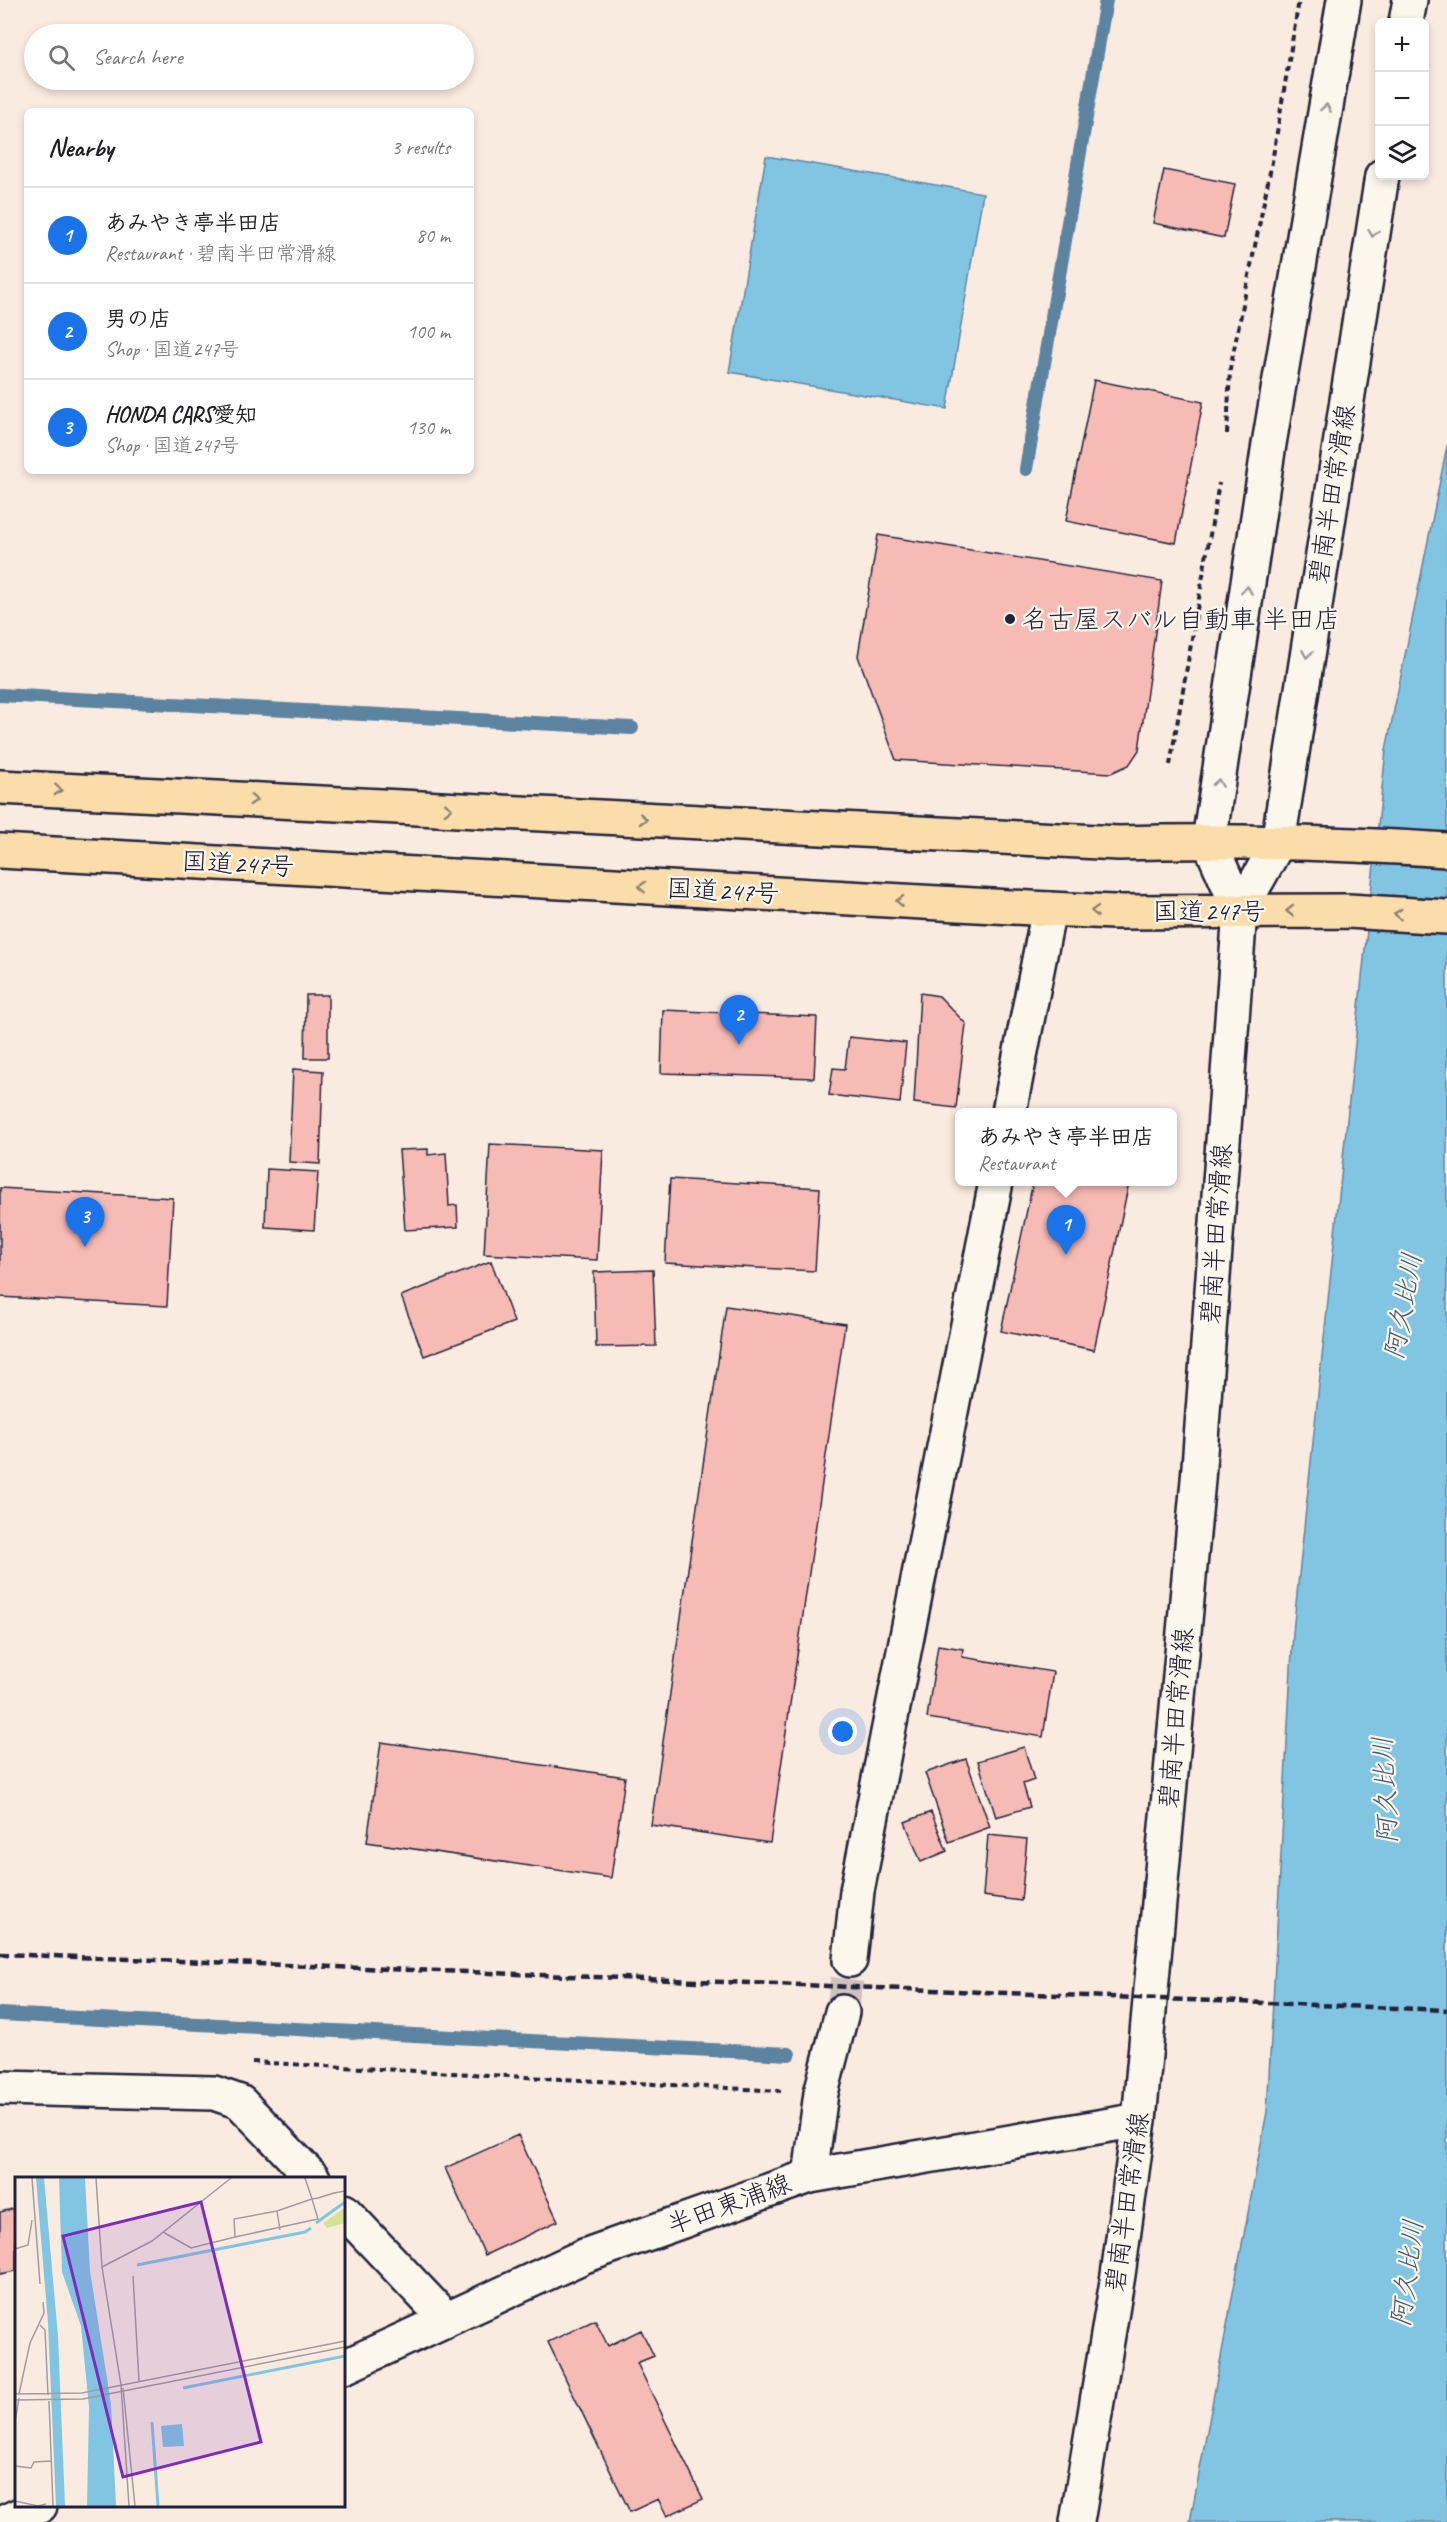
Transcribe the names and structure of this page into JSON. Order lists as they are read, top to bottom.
{
  "streets": {
    "highway": ["国道247号"],
    "main road": ["碧南半田常滑線", "半田東浦線"]
  },
  "crossings": [
    ["碧南半田常滑線", "国道247号"],
    ["碧南半田常滑線", "半田東浦線"]
  ],
  "water": ["阿久比川"],
  "places": ["名古屋スバル自動車 半田店"],
  "page": {
    "map_buttons": ["+", "−"],
    "search": "Search here",
    "heading": ["Nearby", "3 results"],
    "list": [
      {
        "mark": "1",
        "name": "あみやき亭半田店",
        "note": "Restaurant · 碧南半田常滑線",
        "value": "80 m"
      },
      {
        "mark": "2",
        "name": "男の店",
        "note": "Shop · 国道247号",
        "value": "100 m"
      },
      {
        "mark": "3",
        "name": "HONDA CARS愛知",
        "note": "Shop · 国道247号",
        "value": "130 m"
      }
    ],
    "pins": ["2", "3", "1"],
    "popup": ["あみやき亭半田店", "Restaurant"]
  }
}
